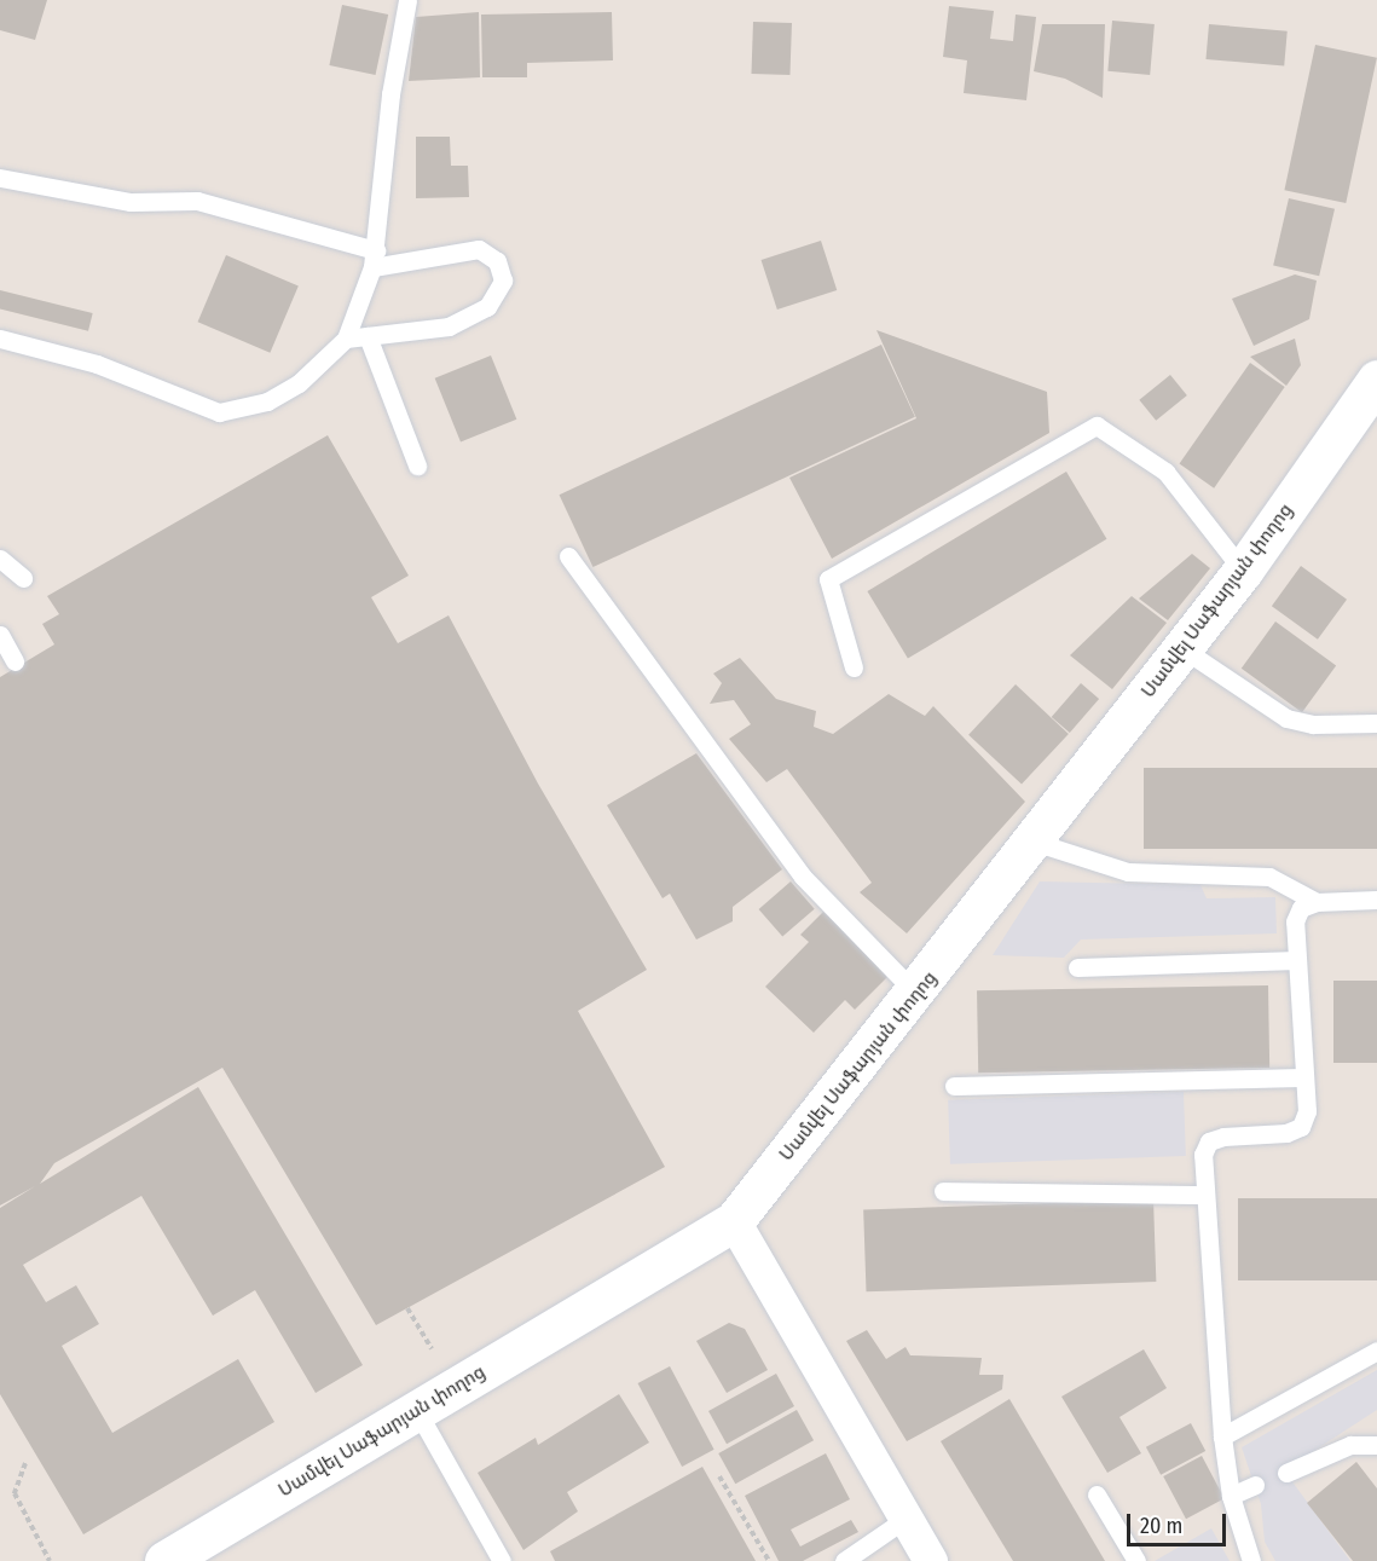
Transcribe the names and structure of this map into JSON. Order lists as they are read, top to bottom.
{
  "streets": {
    "main road": ["Սամվել Սաֆարյան փողոց"]
  },
  "scale_bar": "20 m"
}
